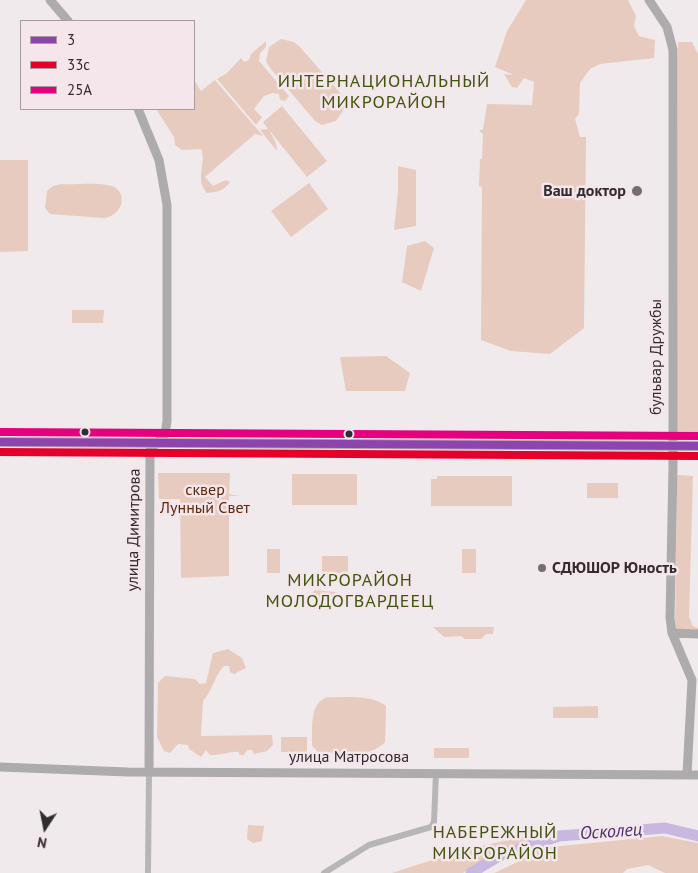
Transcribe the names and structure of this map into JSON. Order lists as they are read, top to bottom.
{
  "streets": {
    "main road": ["бульвар Дружбы", "улица Димитрова", "улица Матросова"]
  },
  "crossings": [
    ["бульвар Дружбы", "улица Матросова"],
    ["улица Димитрова", "улица Матросова"]
  ],
  "districts": ["ИНТЕРНАЦИОНАЛЬНЫЙ МИКРОРАЙОН", "МИКРОРАЙОН МОЛОДОГВАРДЕЕЦ", "НАБЕРЕЖНЫЙ МИКРОРАЙОН"],
  "water": ["Осколец"],
  "parks": ["сквер Лунный Свет"],
  "places": ["Ваш доктор", "СДЮШОР Юность"],
  "lines": ["transit line 25А", "transit line 3", "transit line 33с"],
  "legend": ["3", "33с", "25А"],
  "north": "bottom"
}
